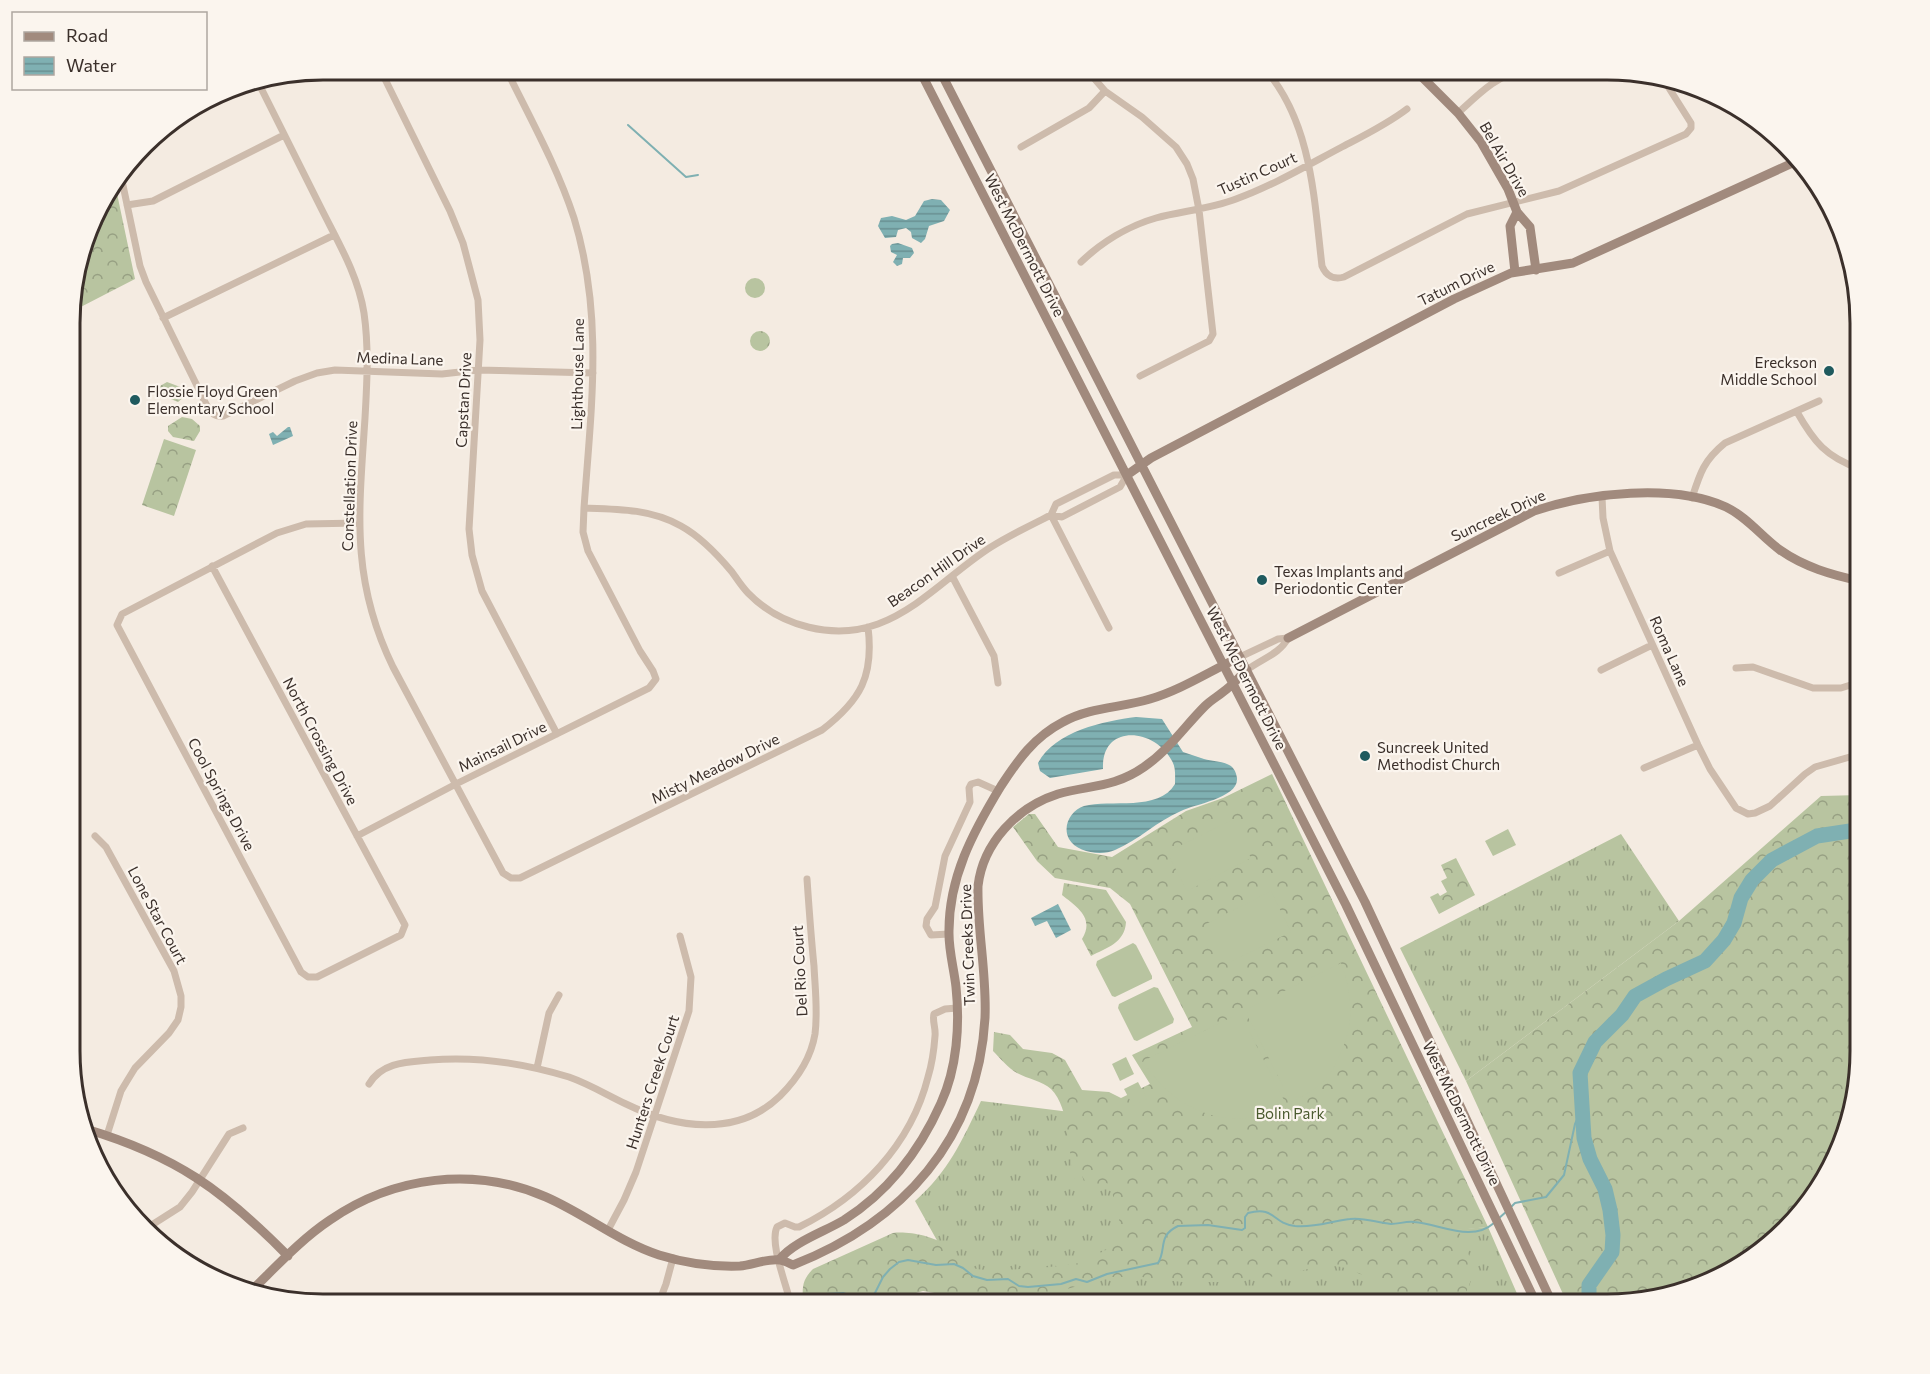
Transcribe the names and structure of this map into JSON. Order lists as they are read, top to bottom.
{
  "streets": {
    "street": [
      "Bel Air Drive",
      "Tustin Court",
      "West McDermott Drive",
      "Tatum Drive",
      "Medina Lane",
      "Lighthouse Lane",
      "Capstan Drive",
      "Constellation Drive",
      "Suncreek Drive",
      "Beacon Hill Drive",
      "Roma Lane",
      "North Crossing Drive",
      "Mainsail Drive",
      "Misty Meadow Drive",
      "Cool Springs Drive",
      "Lone Star Court",
      "Twin Creeks Drive",
      "Del Rio Court",
      "Hunters Creek Court"
    ]
  },
  "crossings": [
    ["Bel Air Drive", "Tatum Drive"],
    ["West McDermott Drive", "Tatum Drive"],
    ["West McDermott Drive", "Suncreek Drive"],
    ["West McDermott Drive", "Beacon Hill Drive"],
    ["West McDermott Drive", "Twin Creeks Drive"],
    ["Tatum Drive", "Beacon Hill Drive"],
    ["Medina Lane", "Lighthouse Lane"],
    ["Medina Lane", "Capstan Drive"],
    ["Medina Lane", "Constellation Drive"],
    ["Lighthouse Lane", "Beacon Hill Drive"],
    ["Lighthouse Lane", "Mainsail Drive"],
    ["Capstan Drive", "Mainsail Drive"],
    ["Constellation Drive", "Mainsail Drive"],
    ["Constellation Drive", "Misty Meadow Drive"],
    ["Suncreek Drive", "Roma Lane"],
    ["Suncreek Drive", "Twin Creeks Drive"],
    ["Beacon Hill Drive", "Misty Meadow Drive"],
    ["North Crossing Drive", "Mainsail Drive"],
    ["North Crossing Drive", "Cool Springs Drive"],
    ["Twin Creeks Drive", "Hunters Creek Court"],
    ["Del Rio Court", "Hunters Creek Court"]
  ],
  "parks": ["Bolin Park"],
  "places": [
    "Ereckson Middle School",
    "Flossie Floyd Green Elementary School",
    "Texas Implants and Periodontic Center",
    "Suncreek United Methodist Church"
  ],
  "legend": ["Road", "Water"]
}
